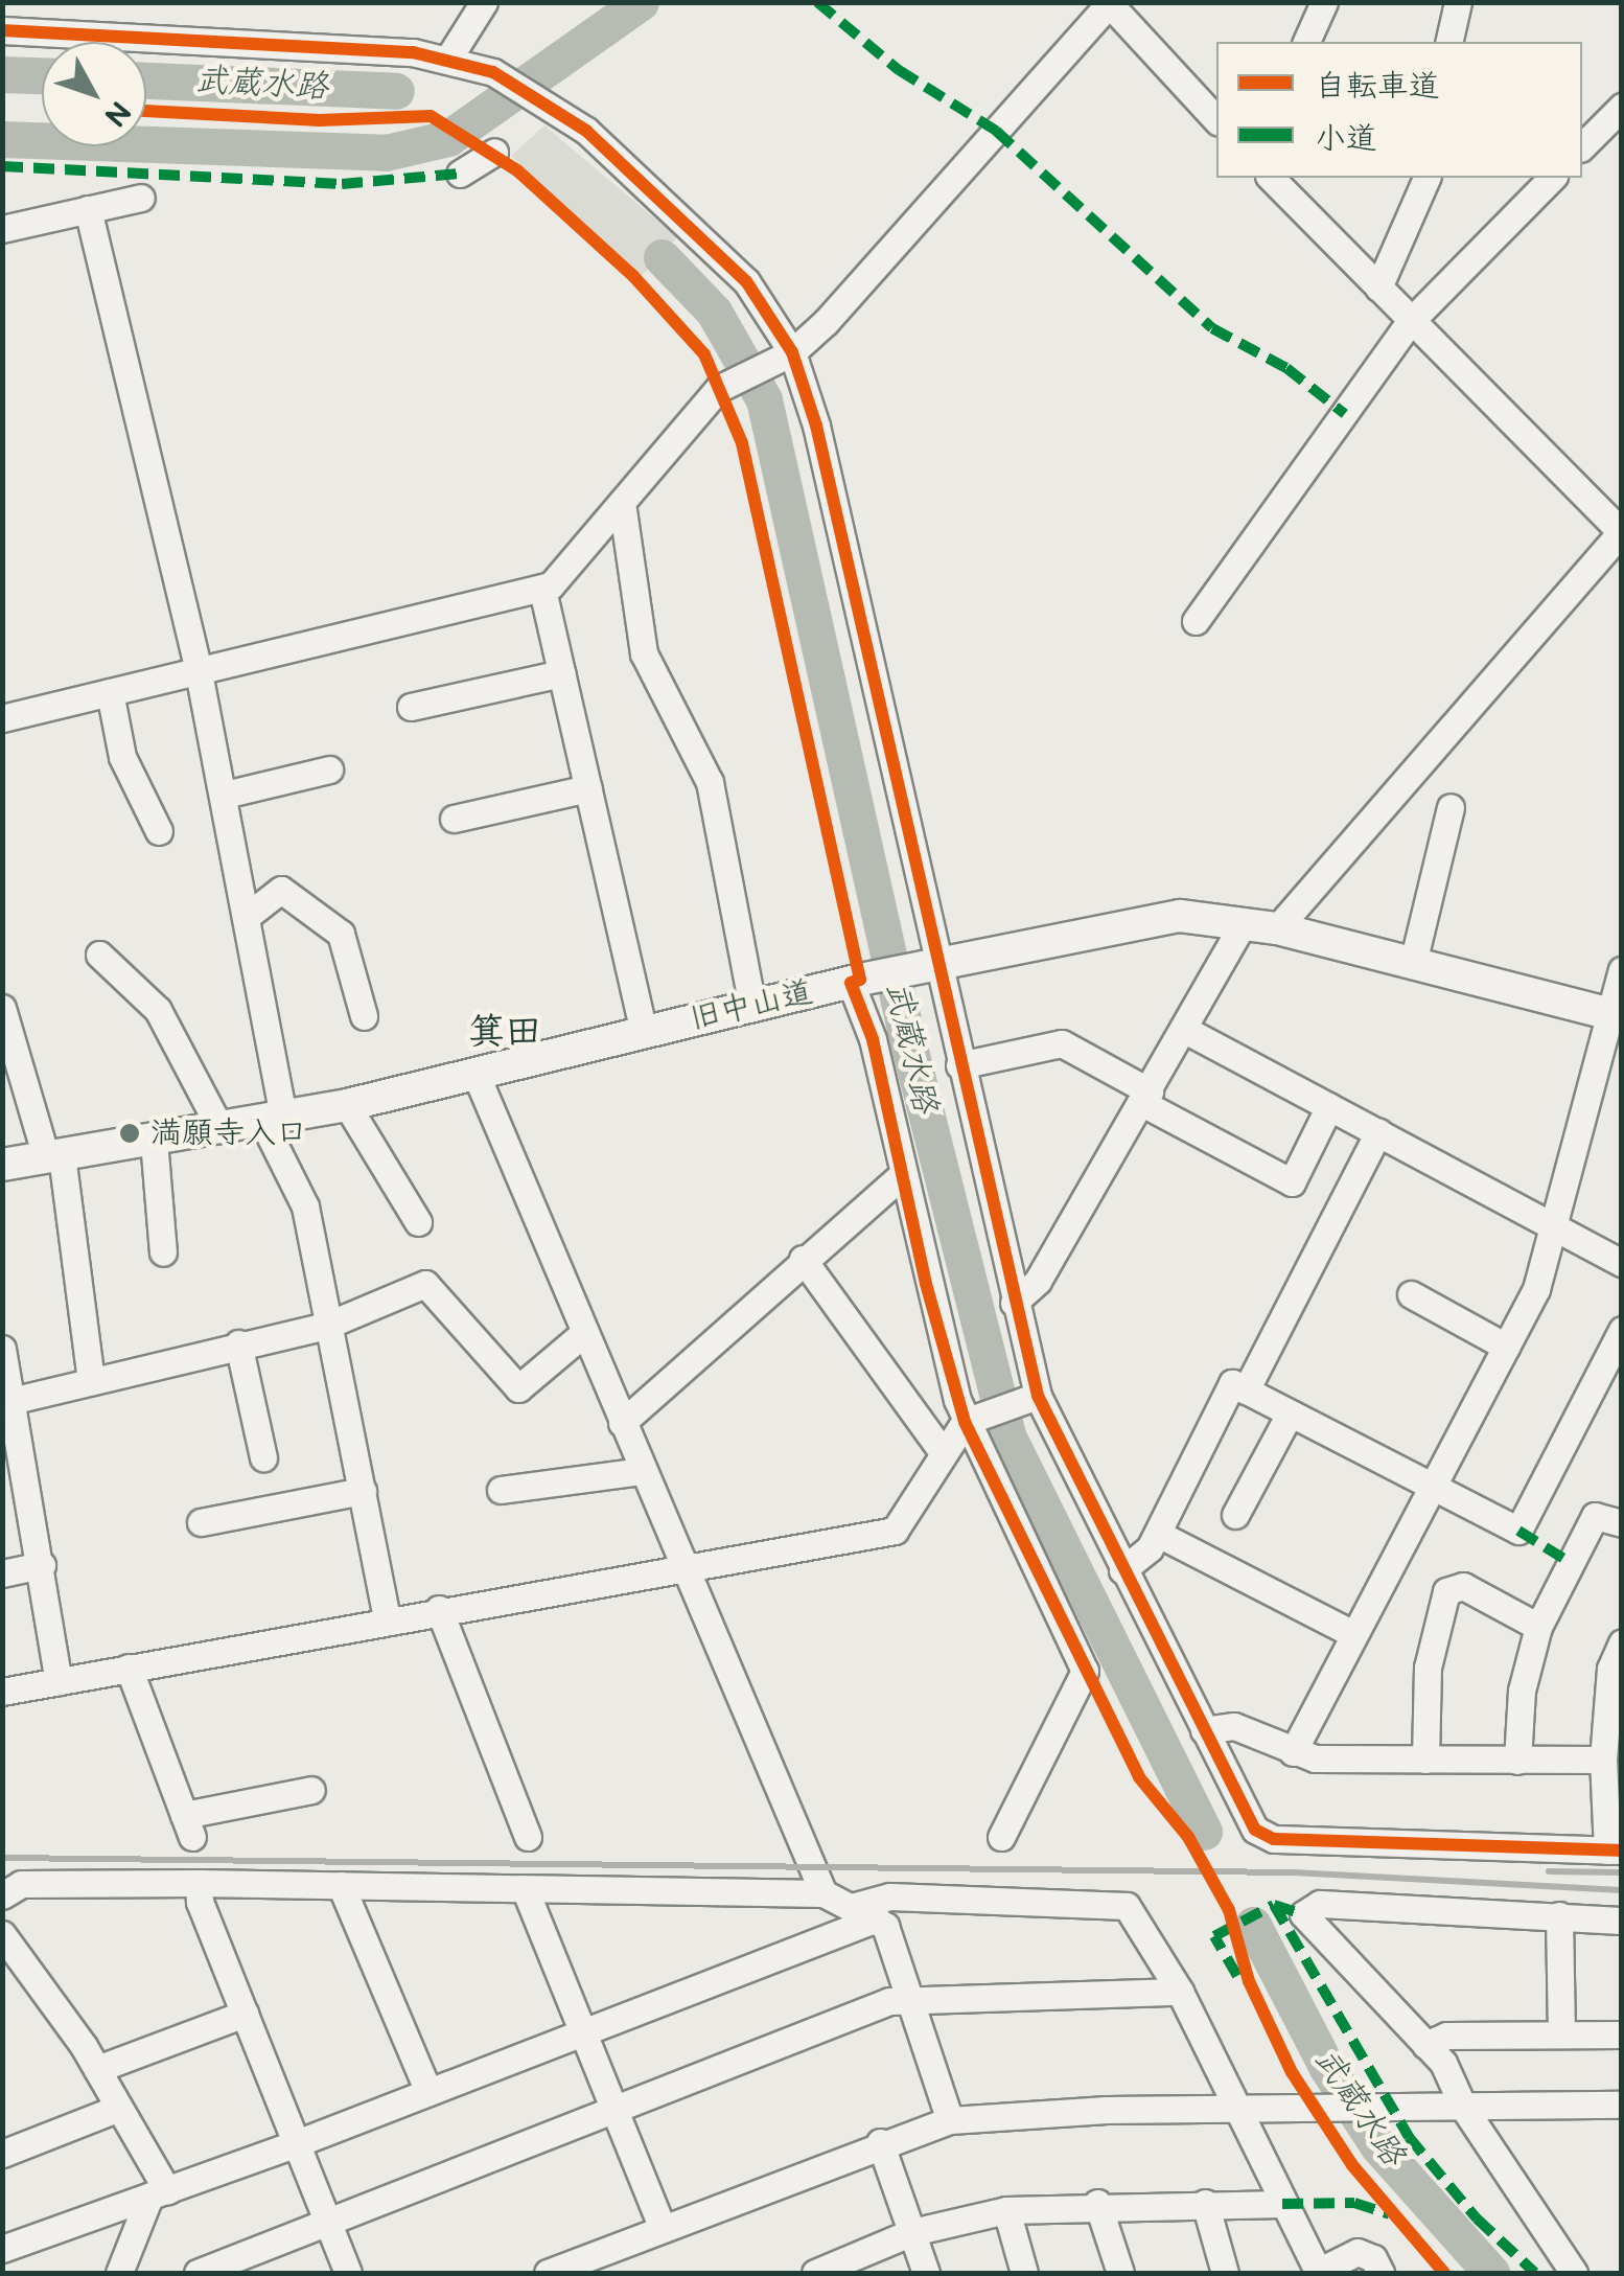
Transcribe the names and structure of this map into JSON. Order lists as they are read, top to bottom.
{
  "streets": {
    "main road": ["旧中山道"]
  },
  "districts": ["箕田"],
  "water": ["武蔵水路"],
  "places": ["満願寺入口"],
  "legend": ["自転車道", "小道"],
  "north": "bottom right"
}
